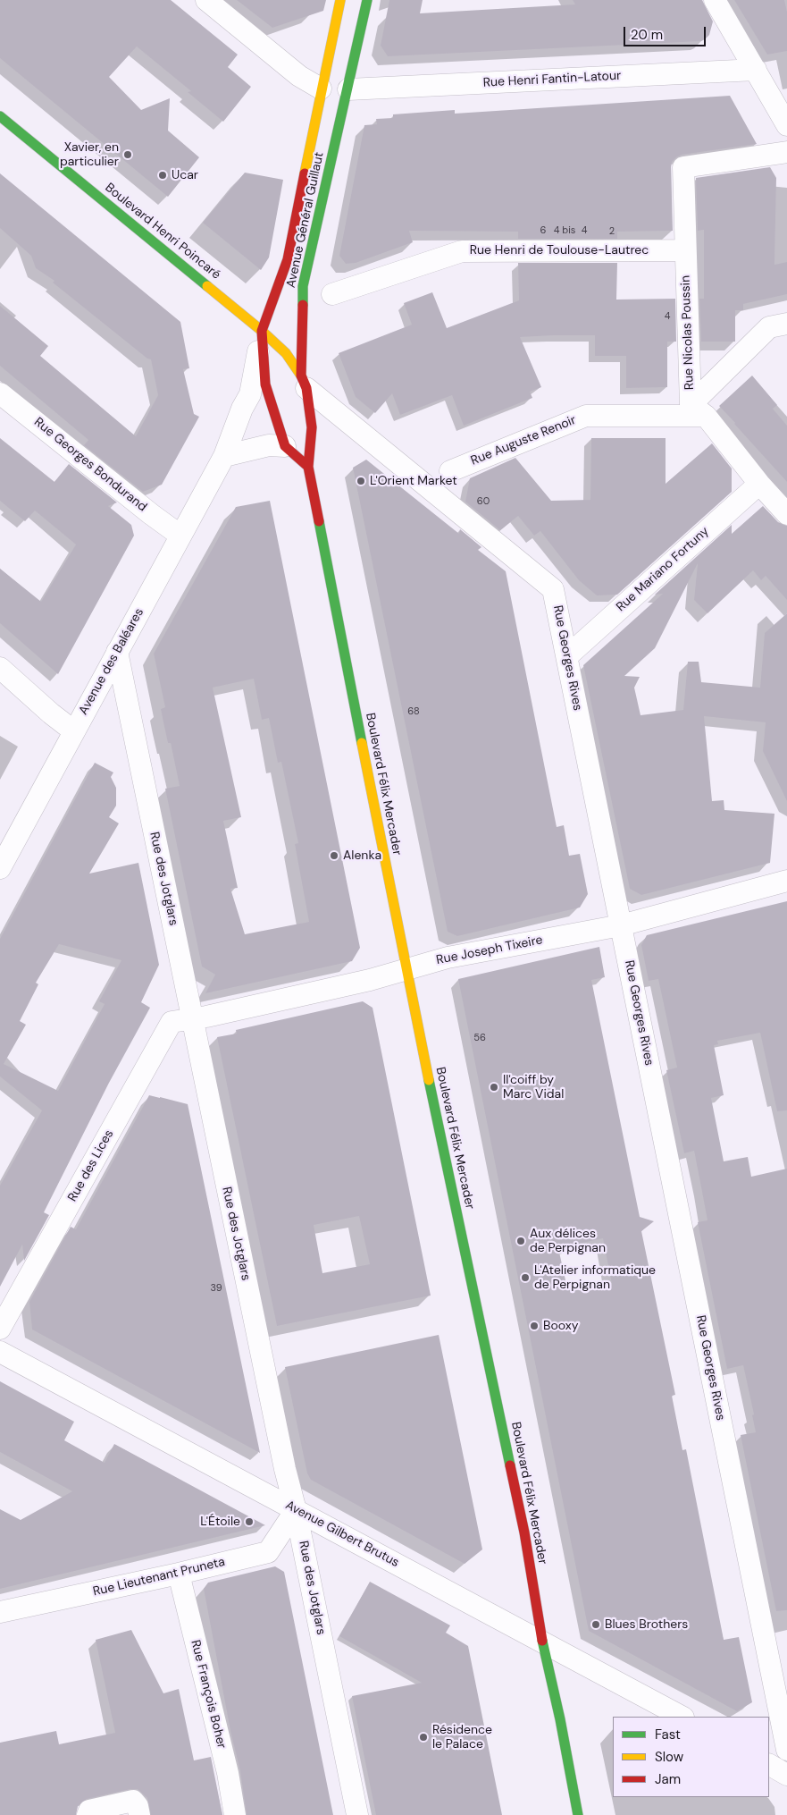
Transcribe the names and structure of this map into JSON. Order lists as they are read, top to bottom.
{
  "streets": {
    "main road": ["Avenue Général Guillaut", "Boulevard Henri Poincaré", "Boulevard Félix Mercader"],
    "street": [
      "Rue Henri Fantin-Latour",
      "Rue Henri de Toulouse-Lautrec",
      "Rue Nicolas Poussin",
      "Rue Auguste Renoir",
      "Rue Georges Bondurand",
      "Rue Mariano Fortuny",
      "Rue Georges Rives",
      "Avenue des Baléares",
      "Rue des Jotglars",
      "Rue Joseph Tixeire",
      "Rue des Lices",
      "Avenue Gilbert Brutus",
      "Rue Lieutenant Pruneta",
      "Rue François Boher"
    ]
  },
  "crossings": [
    ["Rue Henri Fantin-Latour", "Avenue Général Guillaut"],
    ["Avenue Général Guillaut", "Boulevard Henri Poincaré"],
    ["Avenue Général Guillaut", "Rue Georges Rives"],
    ["Avenue Général Guillaut", "Avenue des Baléares"],
    ["Avenue Général Guillaut", "Boulevard Félix Mercader"],
    ["Boulevard Henri Poincaré", "Rue Georges Rives"],
    ["Boulevard Henri Poincaré", "Avenue des Baléares"],
    ["Rue Henri de Toulouse-Lautrec", "Rue Nicolas Poussin"],
    ["Rue Nicolas Poussin", "Rue Auguste Renoir"],
    ["Rue Georges Bondurand", "Avenue des Baléares"],
    ["Rue Mariano Fortuny", "Rue Georges Rives"],
    ["Rue Georges Rives", "Rue Joseph Tixeire"],
    ["Avenue des Baléares", "Rue des Jotglars"],
    ["Boulevard Félix Mercader", "Rue Joseph Tixeire"],
    ["Boulevard Félix Mercader", "Avenue Gilbert Brutus"],
    ["Rue des Jotglars", "Rue Joseph Tixeire"],
    ["Rue des Jotglars", "Rue des Lices"],
    ["Rue des Jotglars", "Avenue Gilbert Brutus"],
    ["Rue des Jotglars", "Rue Lieutenant Pruneta"],
    ["Rue Joseph Tixeire", "Rue des Lices"],
    ["Avenue Gilbert Brutus", "Rue Lieutenant Pruneta"],
    ["Rue Lieutenant Pruneta", "Rue François Boher"]
  ],
  "places": [
    "Xavier, en particulier",
    "Ucar",
    "L'Orient Market",
    "Alenka",
    "Il'coiff by Marc Vidal",
    "Aux délices de Perpignan",
    "L'Atelier informatique de Perpignan",
    "Booxy",
    "L'Étoile",
    "Blues Brothers",
    "Résidence le Palace"
  ],
  "house_numbers": [
    "6",
    "4 bis",
    "4",
    "2",
    "4",
    "60",
    "68",
    "56",
    "39"
  ],
  "legend": ["Fast", "Slow", "Jam"],
  "scale_bar": "20 m"
}
